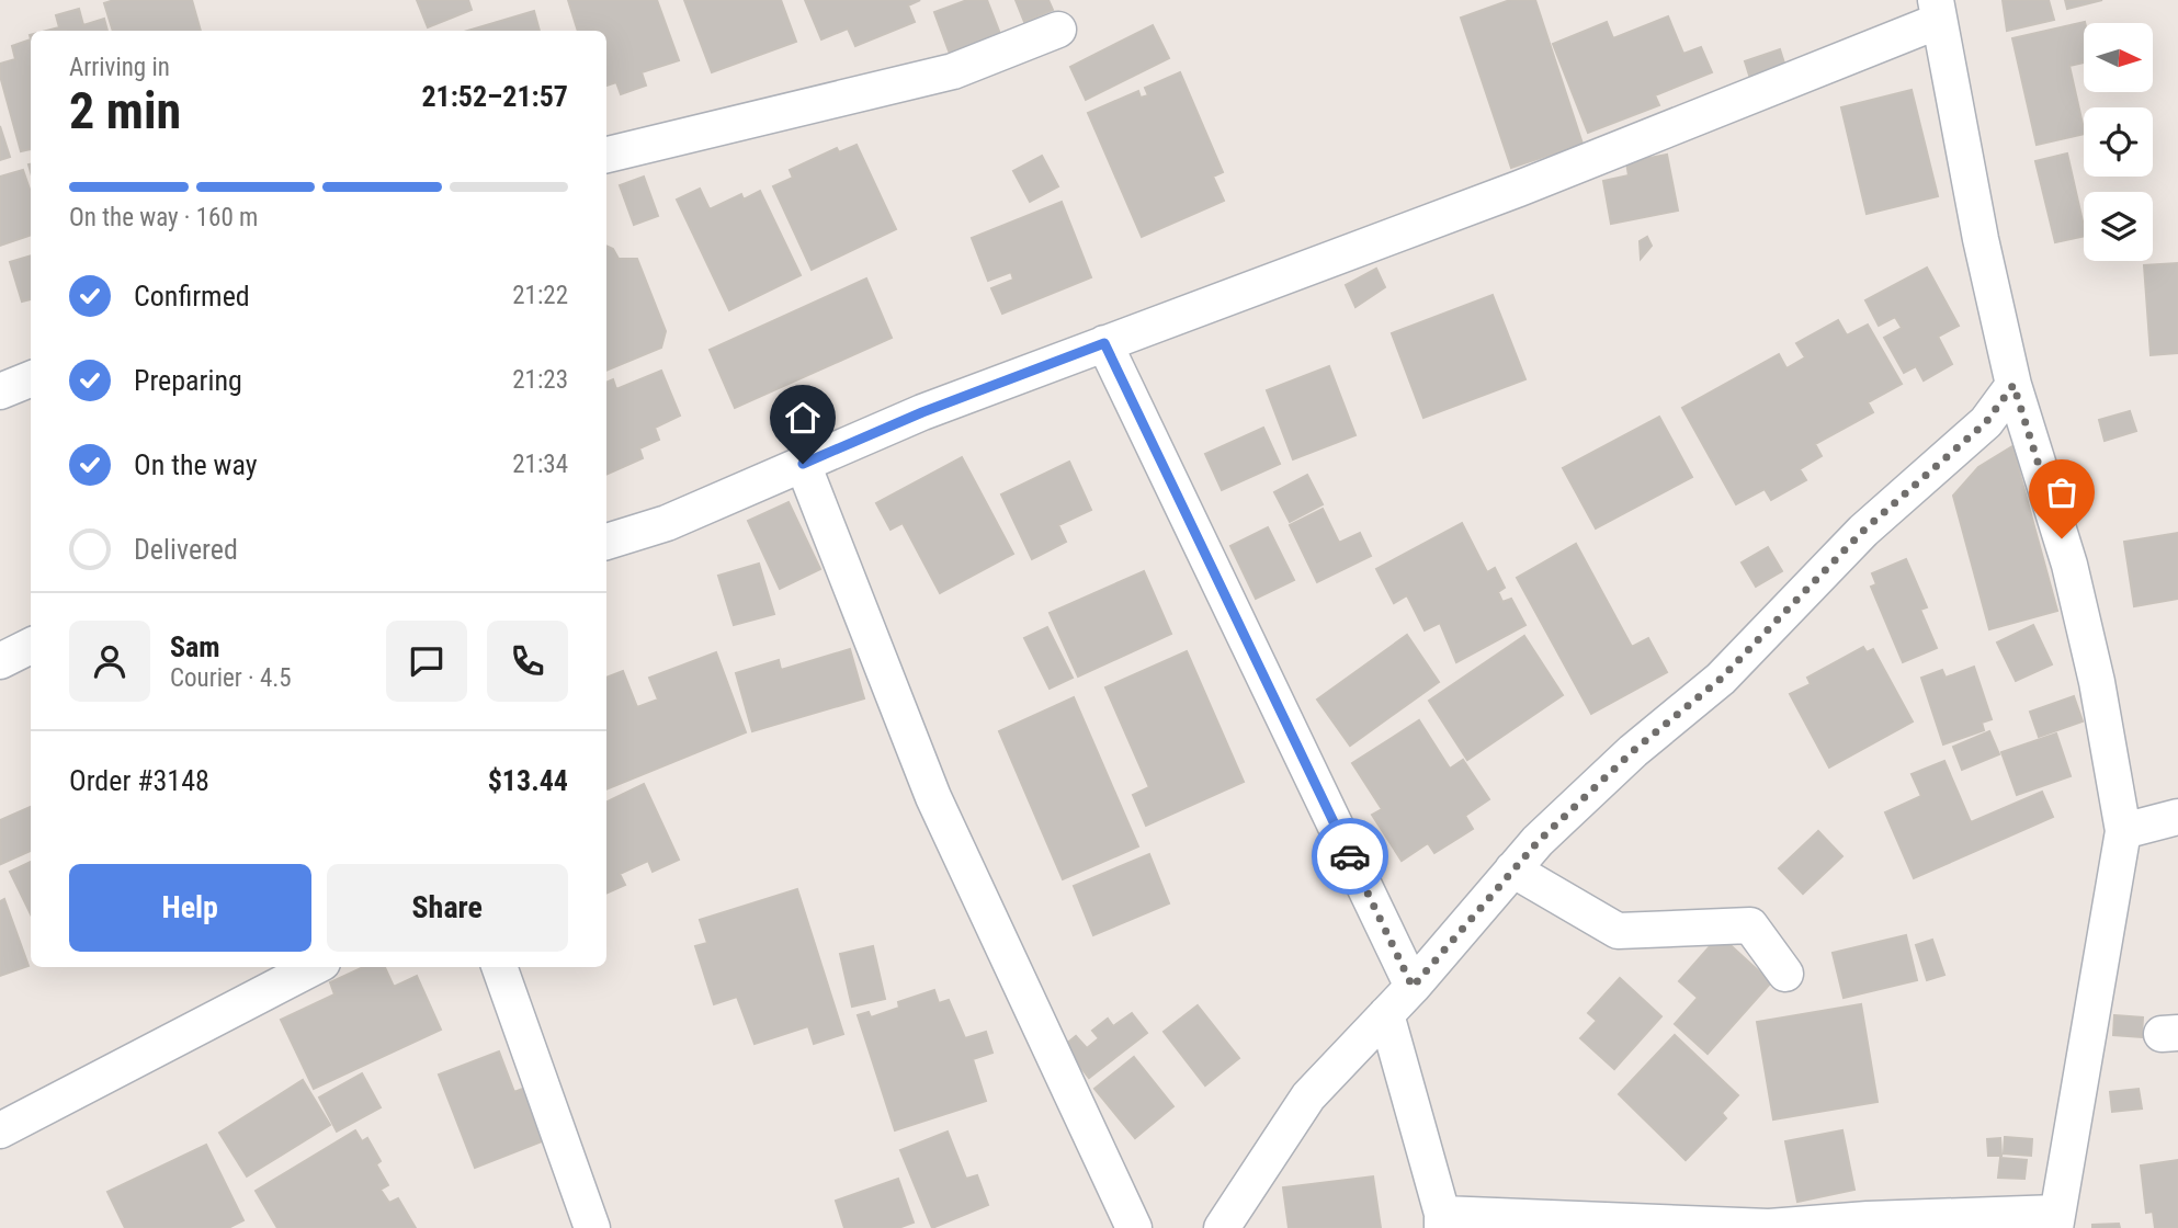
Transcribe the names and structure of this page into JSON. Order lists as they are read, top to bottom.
{
  "north": "right",
  "page": {
    "heading": ["2 min", "Arriving in", "21:52–21:57"],
    "panel": [
      "Sam",
      "Courier · 4.5",
      "Order #3148",
      "$13.44"
    ],
    "bar": "On the way · 160 m",
    "list": [
      ["Confirmed", "21:22"],
      ["Preparing", "21:23"],
      ["On the way", "21:34"],
      "Delivered"
    ],
    "buttons": ["Help", "Share"]
  }
}
